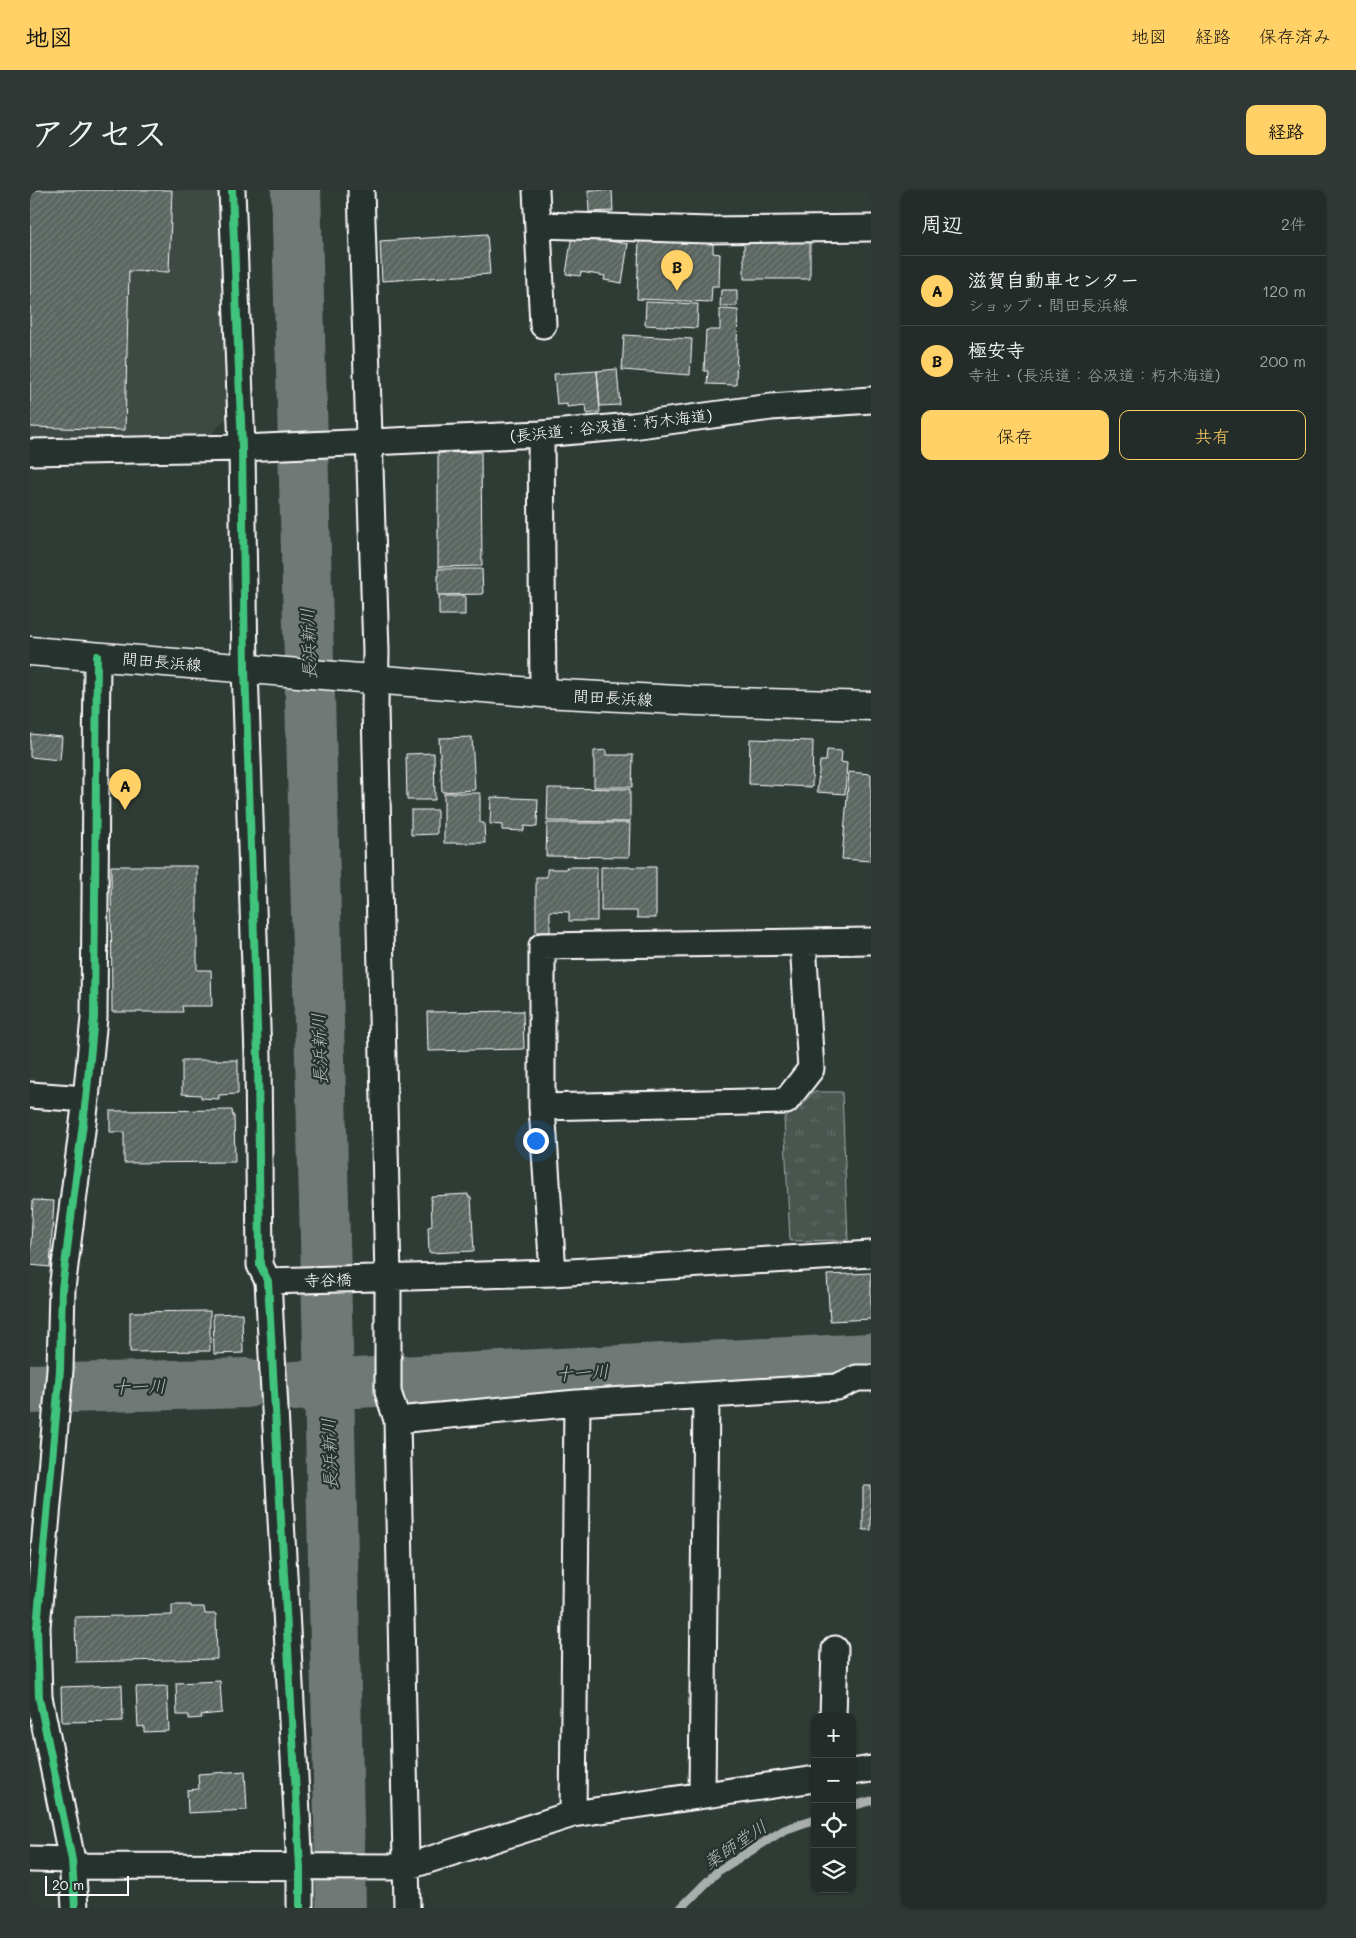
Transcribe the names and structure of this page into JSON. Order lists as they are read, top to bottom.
{
  "streets": {
    "main road": ["間田長浜線"],
    "street": ["(長浜道：谷汲道：朽木海道)", "寺谷橋"]
  },
  "water": ["長浜新川", "十一川", "薬師堂川"],
  "scale_bar": "20 m",
  "page": {
    "header": "地図",
    "nav": ["地図", "経路", "保存済み"],
    "title": "アクセス",
    "buttons": [
      "経路",
      ["保存", "共有"]
    ],
    "heading": ["周辺", "2件"],
    "pins": ["B", "A"],
    "list": [
      {
        "mark": "A",
        "name": "滋賀自動車センター",
        "note": "ショップ · 間田長浜線",
        "value": "120 m"
      },
      {
        "mark": "B",
        "name": "極安寺",
        "note": "寺社 · (長浜道：谷汲道：朽木海道)",
        "value": "200 m"
      }
    ],
    "map_buttons": ["+", "−"],
    "scale": "20 m"
  }
}
